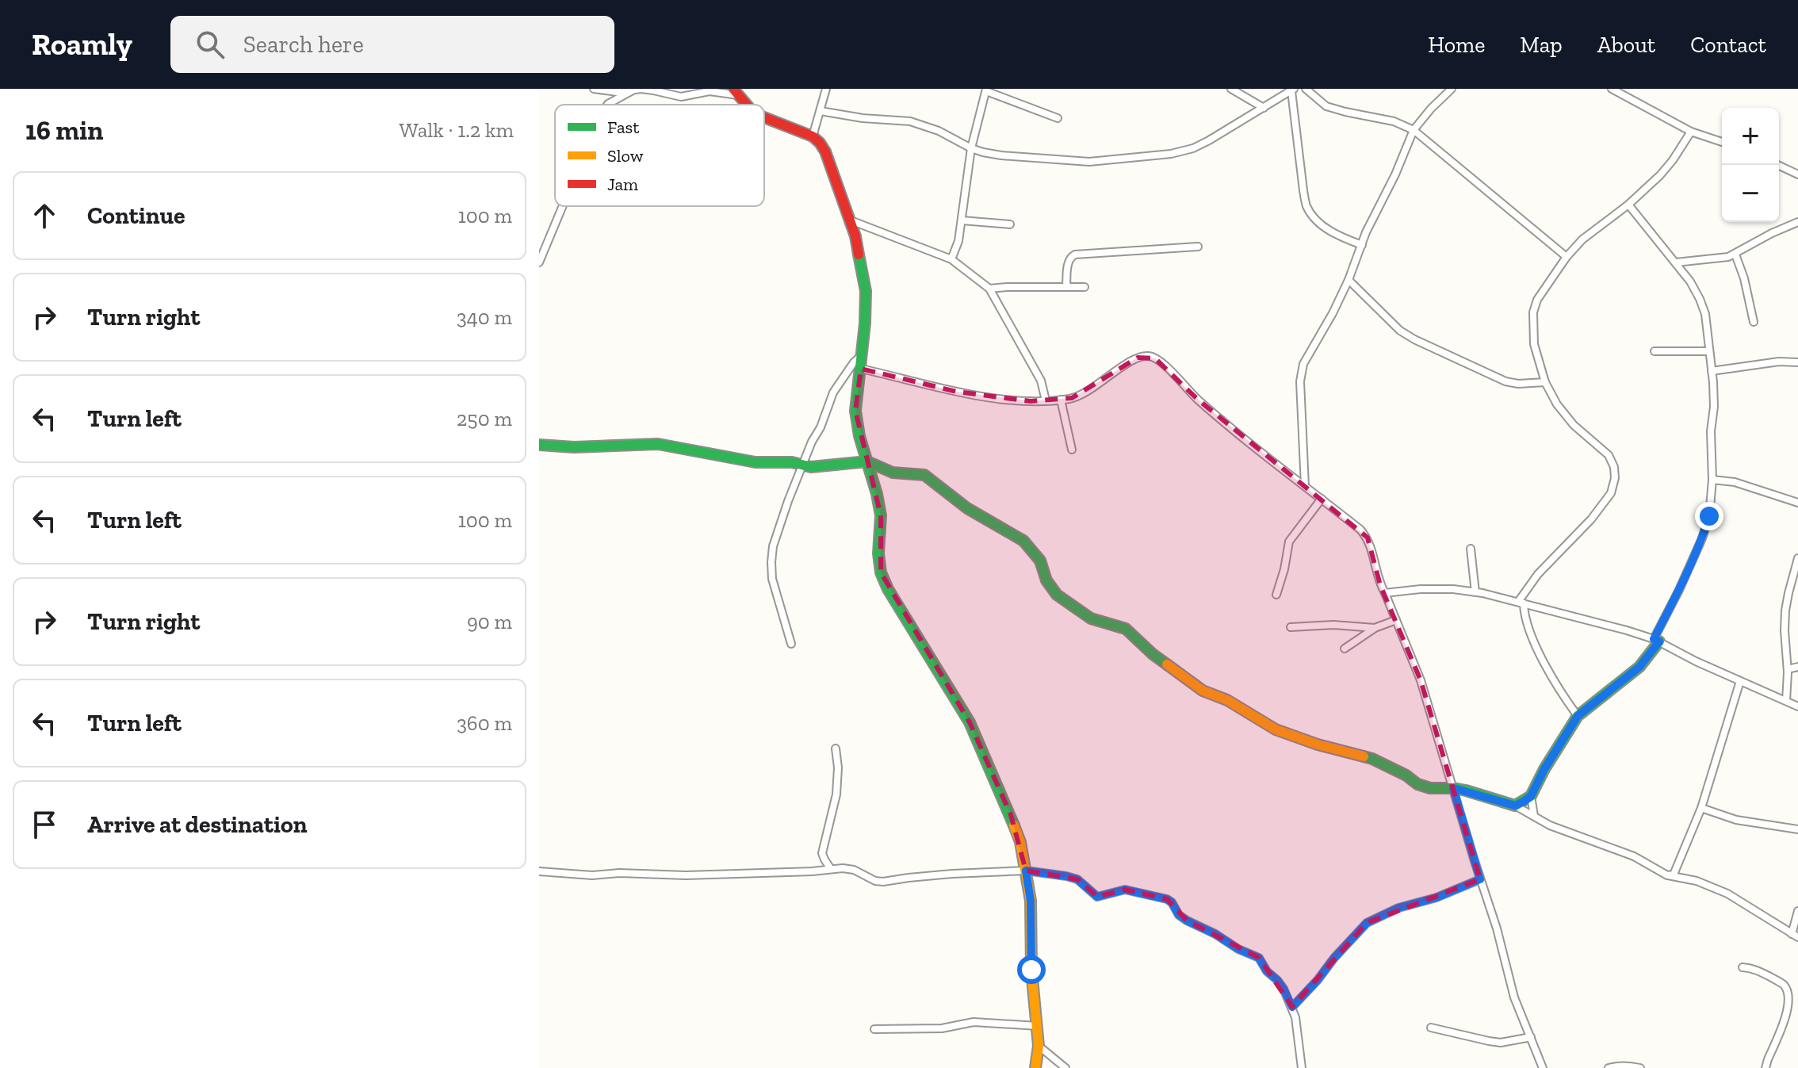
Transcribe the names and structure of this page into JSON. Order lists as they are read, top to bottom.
{
  "legend": ["Fast", "Slow", "Jam"],
  "page": {
    "header": "Roamly",
    "search": "Search here",
    "nav": [
      "Home",
      "Map",
      "About",
      "Contact"
    ],
    "heading": ["16 min", "Walk · 1.2 km"],
    "map_buttons": ["+", "−"],
    "list": [
      ["Continue", "100 m"],
      ["Turn right", "340 m"],
      ["Turn left", "250 m"],
      ["Turn left", "100 m"],
      ["Turn right", "90 m"],
      ["Turn left", "360 m"],
      "Arrive at destination"
    ]
  }
}
